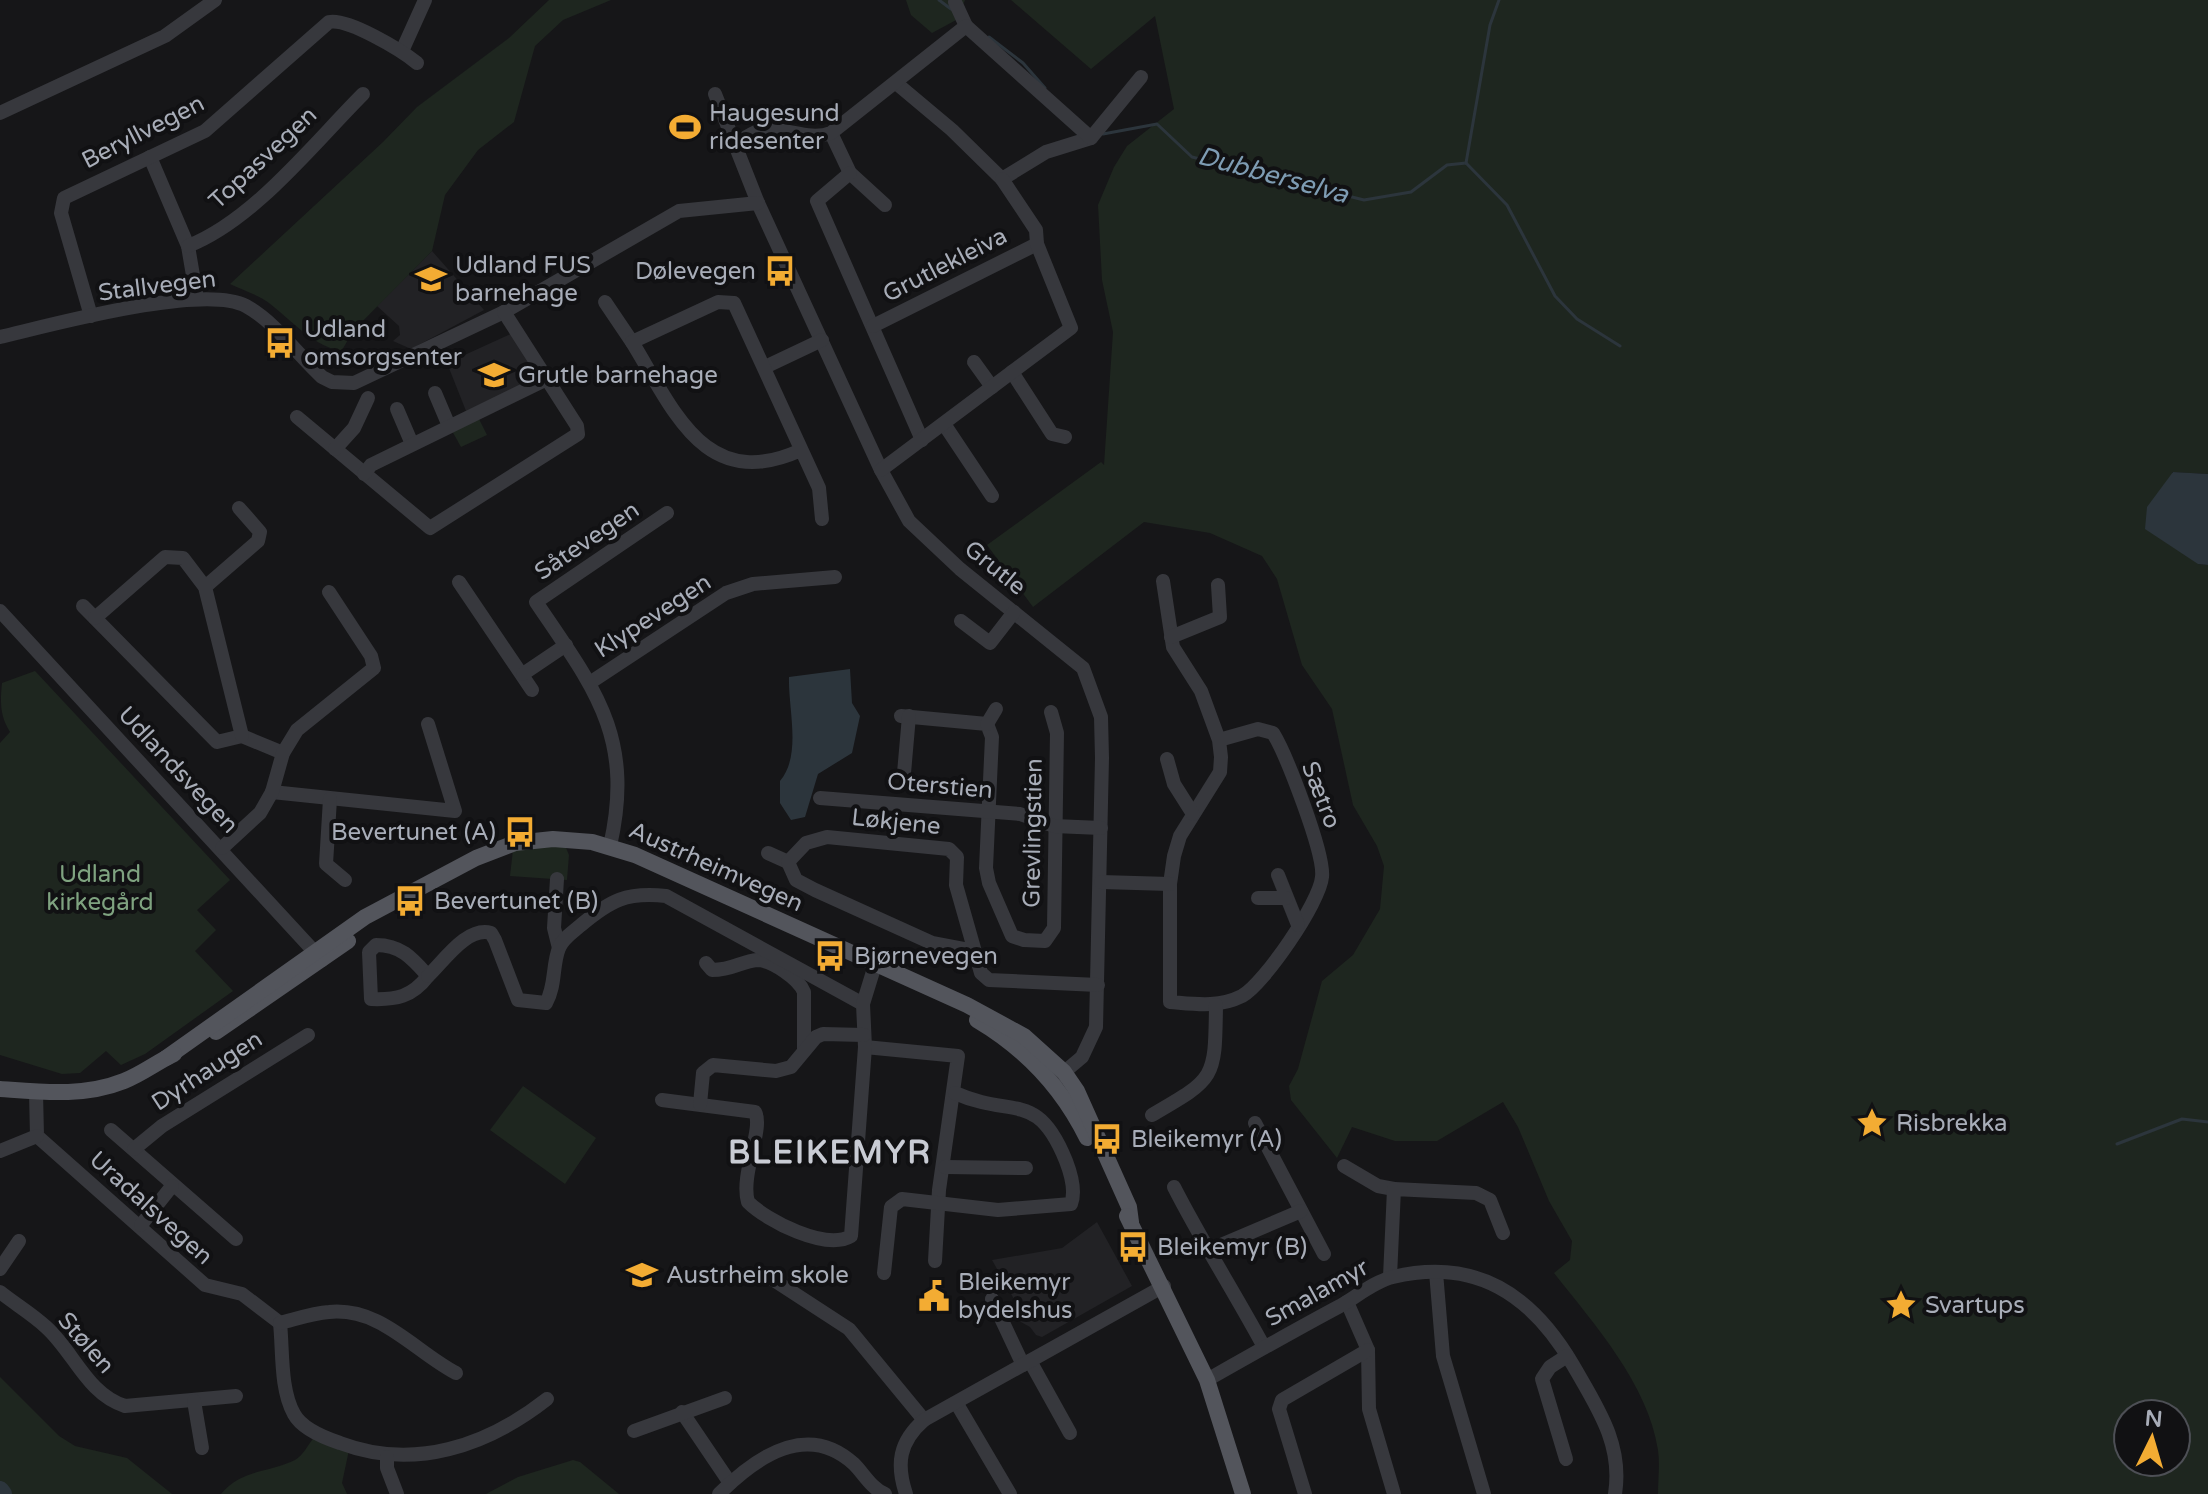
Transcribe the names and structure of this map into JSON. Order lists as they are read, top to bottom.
{
  "streets": {
    "main road": ["Austrheimvegen"],
    "street": [
      "Beryllvegen",
      "Topasvegen",
      "Grutlekleiva",
      "Stallvegen",
      "Såtevegen",
      "Grutle",
      "Klypevegen",
      "Udlandsvegen",
      "Oterstien",
      "Sætro",
      "Løkjene",
      "Grevlingstien",
      "Dyrhaugen",
      "Uradalsvegen",
      "Smalamyr",
      "Stølen"
    ]
  },
  "crossings": [
    ["Beryllvegen", "Topasvegen"],
    ["Beryllvegen", "Stallvegen"],
    ["Topasvegen", "Stallvegen"],
    ["Stallvegen", "Grutle"],
    ["Såtevegen", "Klypevegen"],
    ["Såtevegen", "Austrheimvegen"],
    ["Grutle", "Oterstien"],
    ["Grutle", "Løkjene"],
    ["Grutle", "Austrheimvegen"],
    ["Udlandsvegen", "Austrheimvegen"],
    ["Oterstien", "Grevlingstien"],
    ["Austrheimvegen", "Smalamyr"]
  ],
  "districts": ["BLEIKEMYR"],
  "water": ["Dubberselva"],
  "parks": ["Udland kirkegård"],
  "places": {
    "sports": ["Haugesund ridesenter"],
    "bus stop": [
      "Dølevegen",
      "Udland omsorgsenter",
      "Bevertunet (A)",
      "Bevertunet (B)",
      "Bjørnevegen",
      "Bleikemyr (A)",
      "Bleikemyr (B)"
    ],
    "school or university": ["Udland FUS barnehage", "Grutle barnehage", "Austrheim skole"],
    "place": ["Risbrekka", "Svartups"],
    "public building": ["Bleikemyr bydelshus"]
  },
  "north": "top"
}
